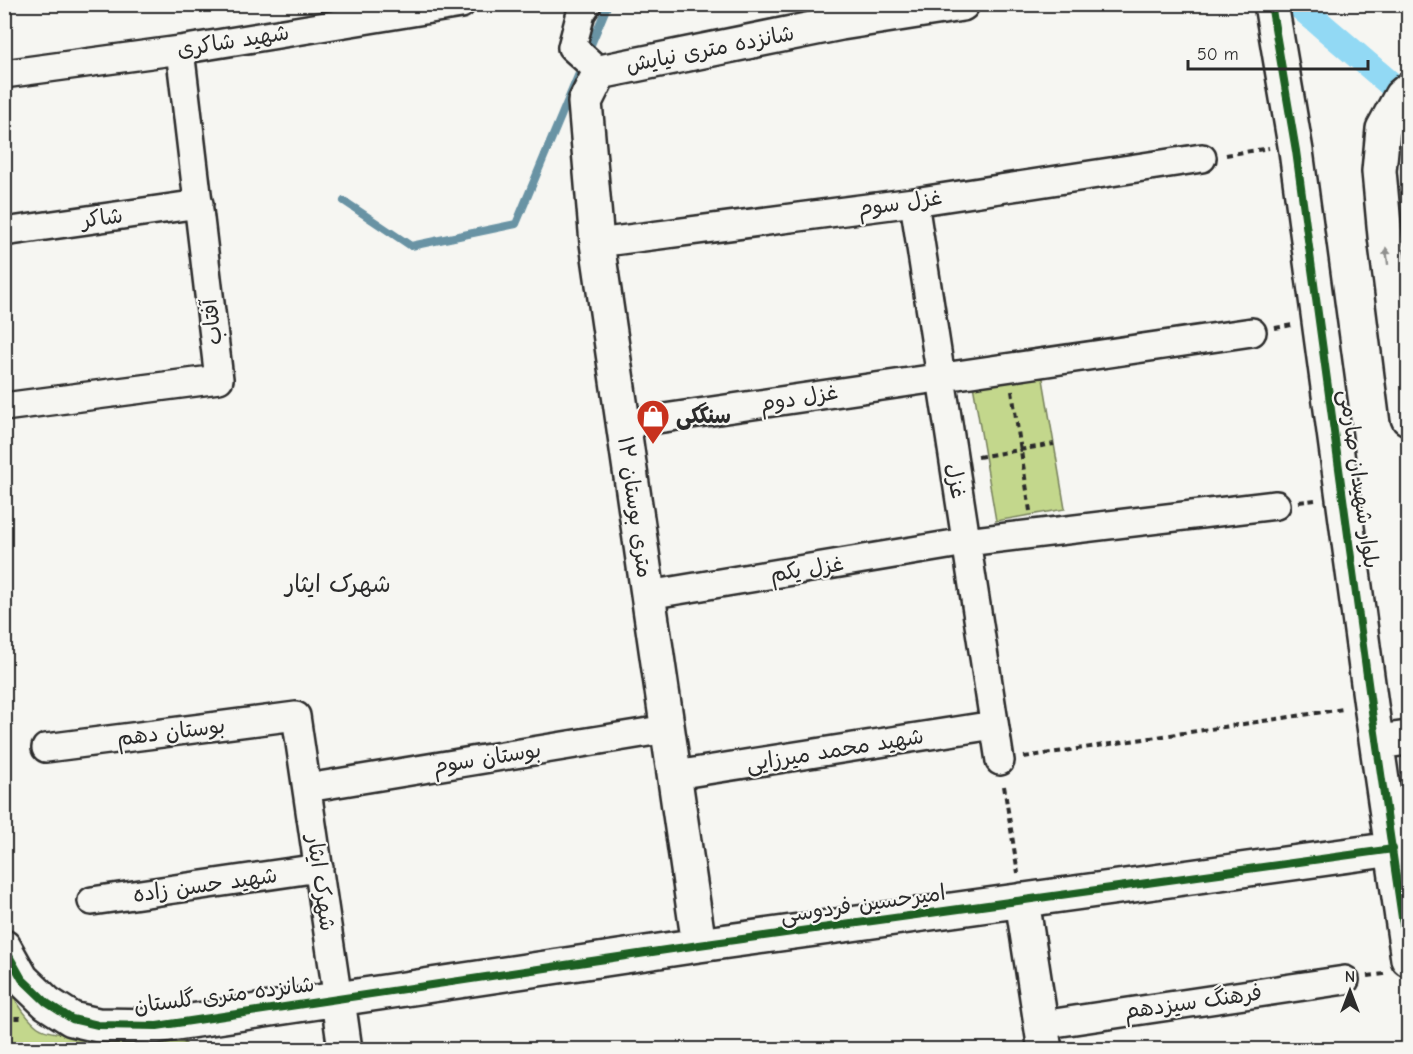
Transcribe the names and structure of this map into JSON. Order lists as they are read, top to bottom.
{
  "streets": {
    "street": [
      "شهید شاکری",
      "شانزده متری نیایش",
      "غزل سوم",
      "شاکر",
      "آفتاب",
      "غزل دوم",
      "بلوار شهیدان صارمی",
      "غزل",
      "۱۲ متری بوستان",
      "غزل یکم",
      "بوستان دهم",
      "شهید محمد میرزایی",
      "بوستان سوم",
      "شهرک ایثار",
      "شهید حسن زاده",
      "امیرحسین فردوسی",
      "شانزده متری گلستان",
      "فرهنگ سیزدهم"
    ]
  },
  "crossings": [
    ["شهید شاکری", "آفتاب"],
    ["شانزده متری نیایش", "۱۲ متری بوستان"],
    ["غزل سوم", "غزل"],
    ["غزل سوم", "۱۲ متری بوستان"],
    ["شاکر", "آفتاب"],
    ["غزل دوم", "غزل"],
    ["غزل دوم", "۱۲ متری بوستان"],
    ["بلوار شهیدان صارمی", "امیرحسین فردوسی"],
    ["غزل", "غزل یکم"],
    ["غزل", "شهید محمد میرزایی"],
    ["۱۲ متری بوستان", "غزل یکم"],
    ["۱۲ متری بوستان", "شهید محمد میرزایی"],
    ["۱۲ متری بوستان", "بوستان سوم"],
    ["۱۲ متری بوستان", "امیرحسین فردوسی"],
    ["بوستان دهم", "شهرک ایثار"],
    ["بوستان سوم", "شهرک ایثار"],
    ["شهرک ایثار", "شهید حسن زاده"],
    ["شهرک ایثار", "امیرحسین فردوسی"],
    ["شهرک ایثار", "شانزده متری گلستان"],
    ["امیرحسین فردوسی", "شانزده متری گلستان"]
  ],
  "districts": ["شهرک ایثار"],
  "places": {
    "shop": ["سنگکی"]
  },
  "scale_bar": "50 m",
  "north": "top"
}
